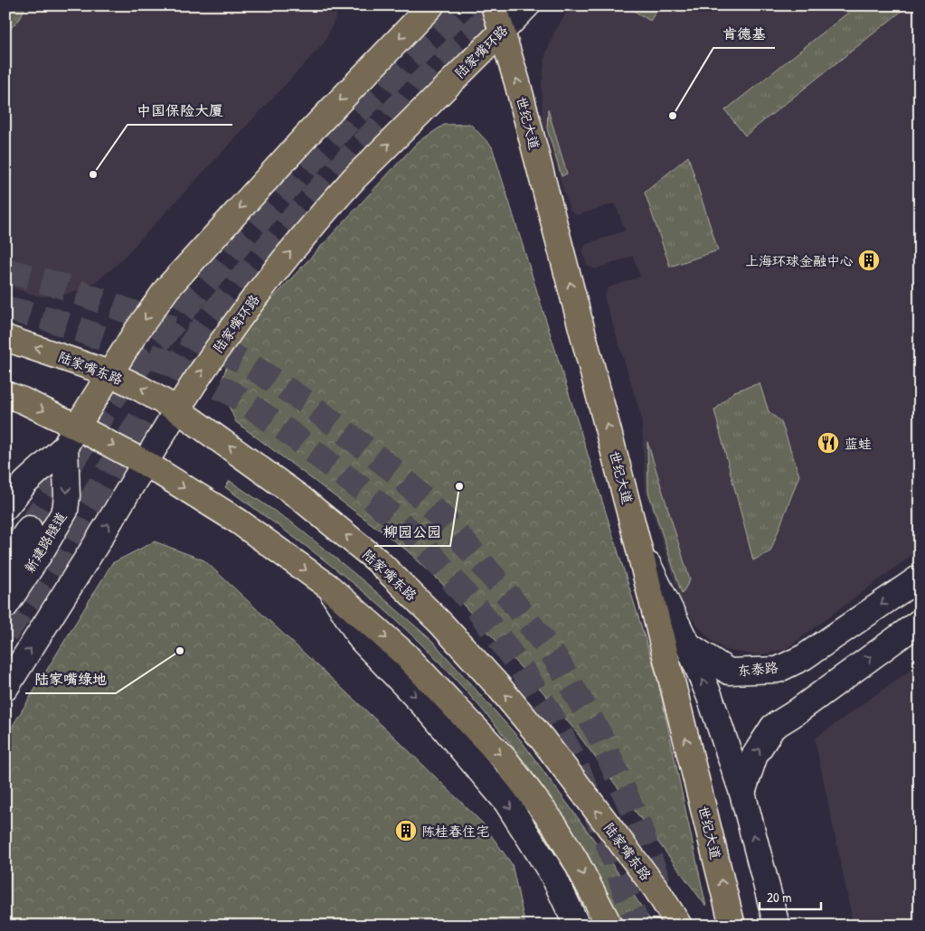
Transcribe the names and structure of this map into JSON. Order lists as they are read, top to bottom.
{
  "streets": {
    "main road": ["陆家嘴环路", "世纪大道", "陆家嘴东路"],
    "street": ["新建路隧道", "东泰路"]
  },
  "crossings": [
    ["陆家嘴环路", "世纪大道"],
    ["陆家嘴环路", "陆家嘴东路"],
    ["世纪大道", "东泰路"]
  ],
  "one_way": ["陆家嘴环路", "世纪大道", "东泰路"],
  "places": {
    "other": [
      "肯德基",
      "中国保险大厦",
      "柳园公园",
      "陆家嘴绿地"
    ],
    "building": ["上海环球金融中心", "陈桂春住宅"],
    "restaurant": ["蓝蛙"]
  },
  "scale_bar": "20 m"
}
